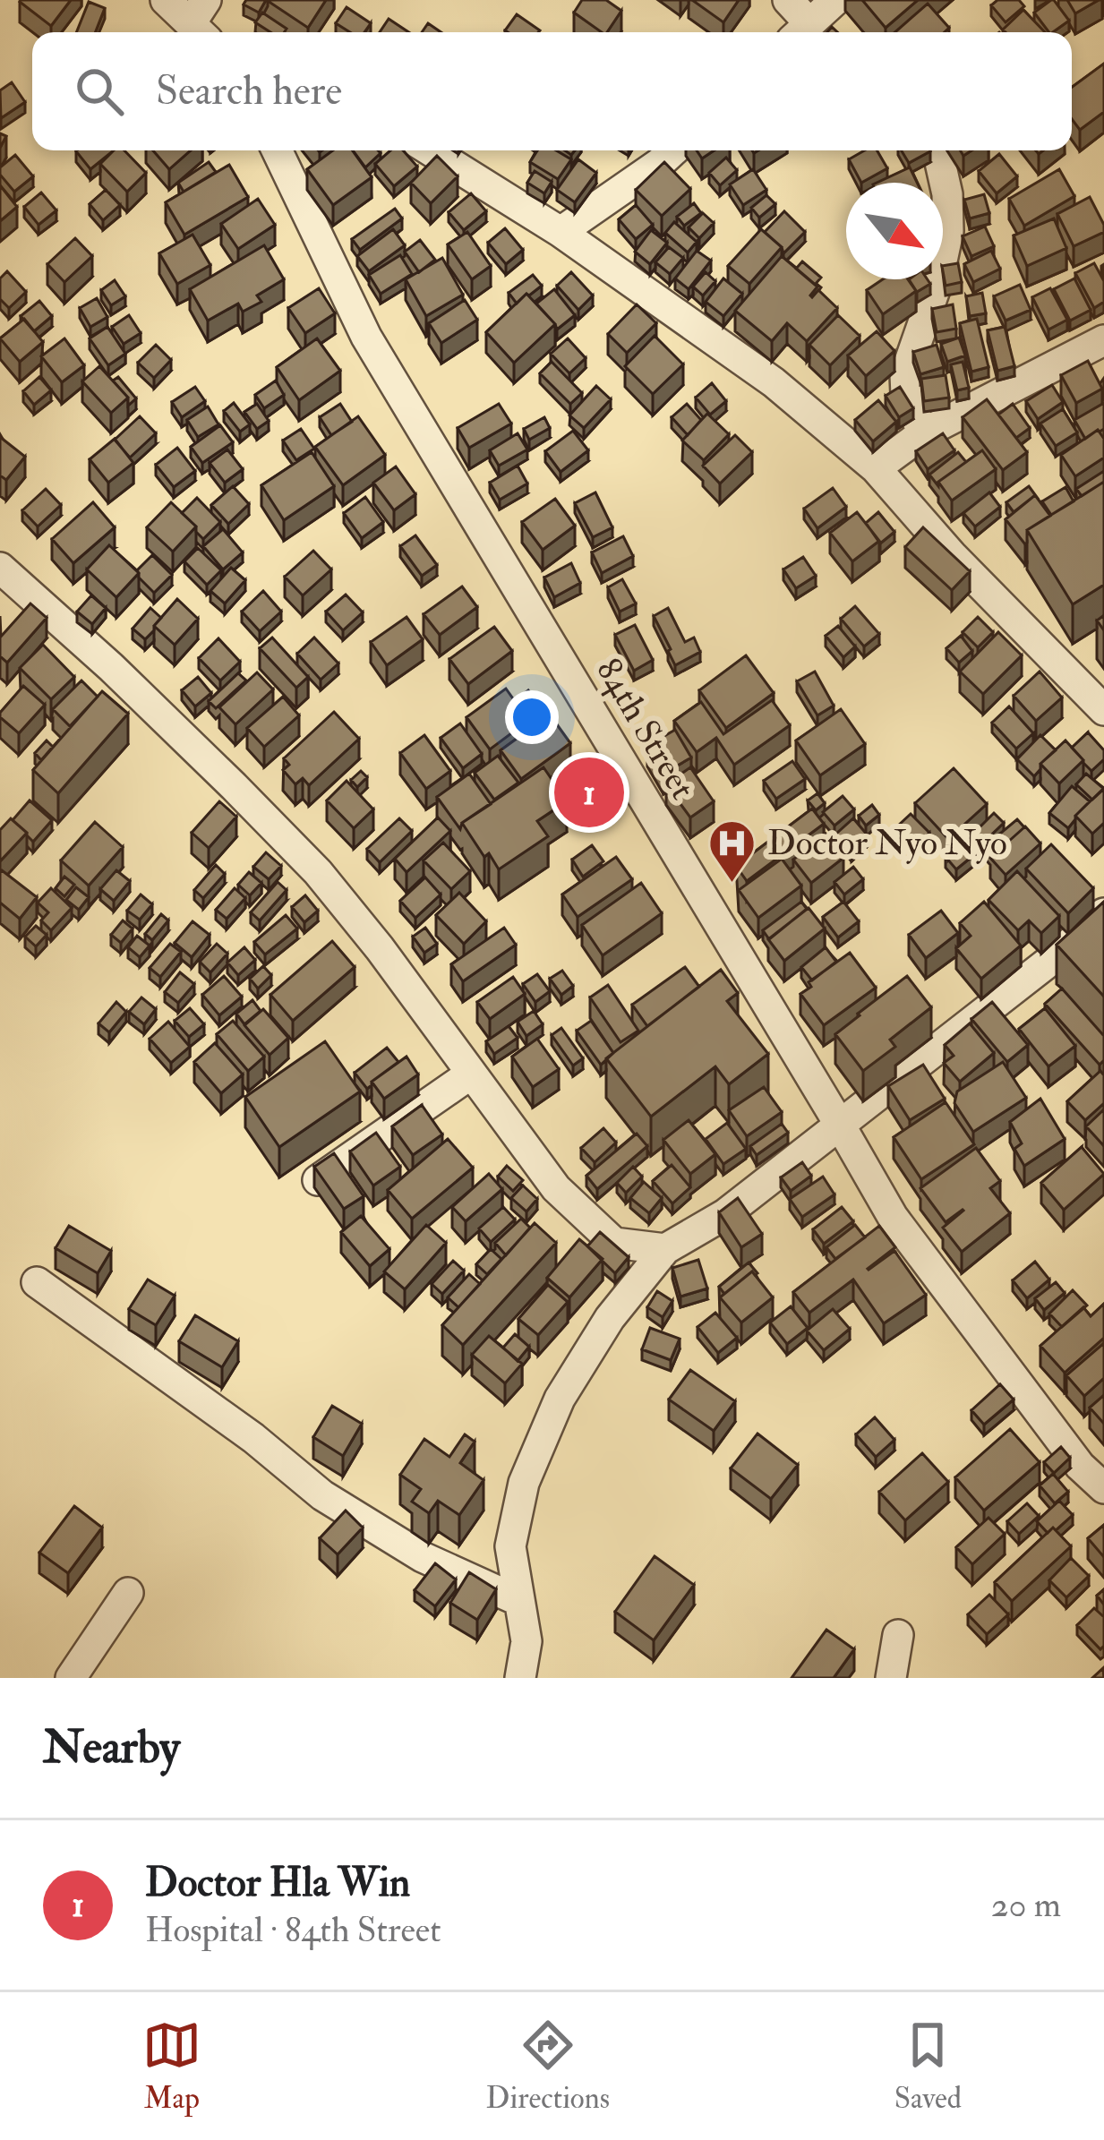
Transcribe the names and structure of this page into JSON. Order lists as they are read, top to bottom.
{
  "streets": {
    "street": ["84th Street"]
  },
  "places": {
    "hospital": ["Doctor Nyo Nyo"]
  },
  "north": "bottom right",
  "page": {
    "search": "Search here",
    "pins": "1",
    "heading": "Nearby",
    "list": [
      {
        "mark": "1",
        "name": "Doctor Hla Win",
        "note": "Hospital · 84th Street",
        "value": "20 m"
      }
    ],
    "nav": ["Map", "Directions", "Saved"]
  }
}
